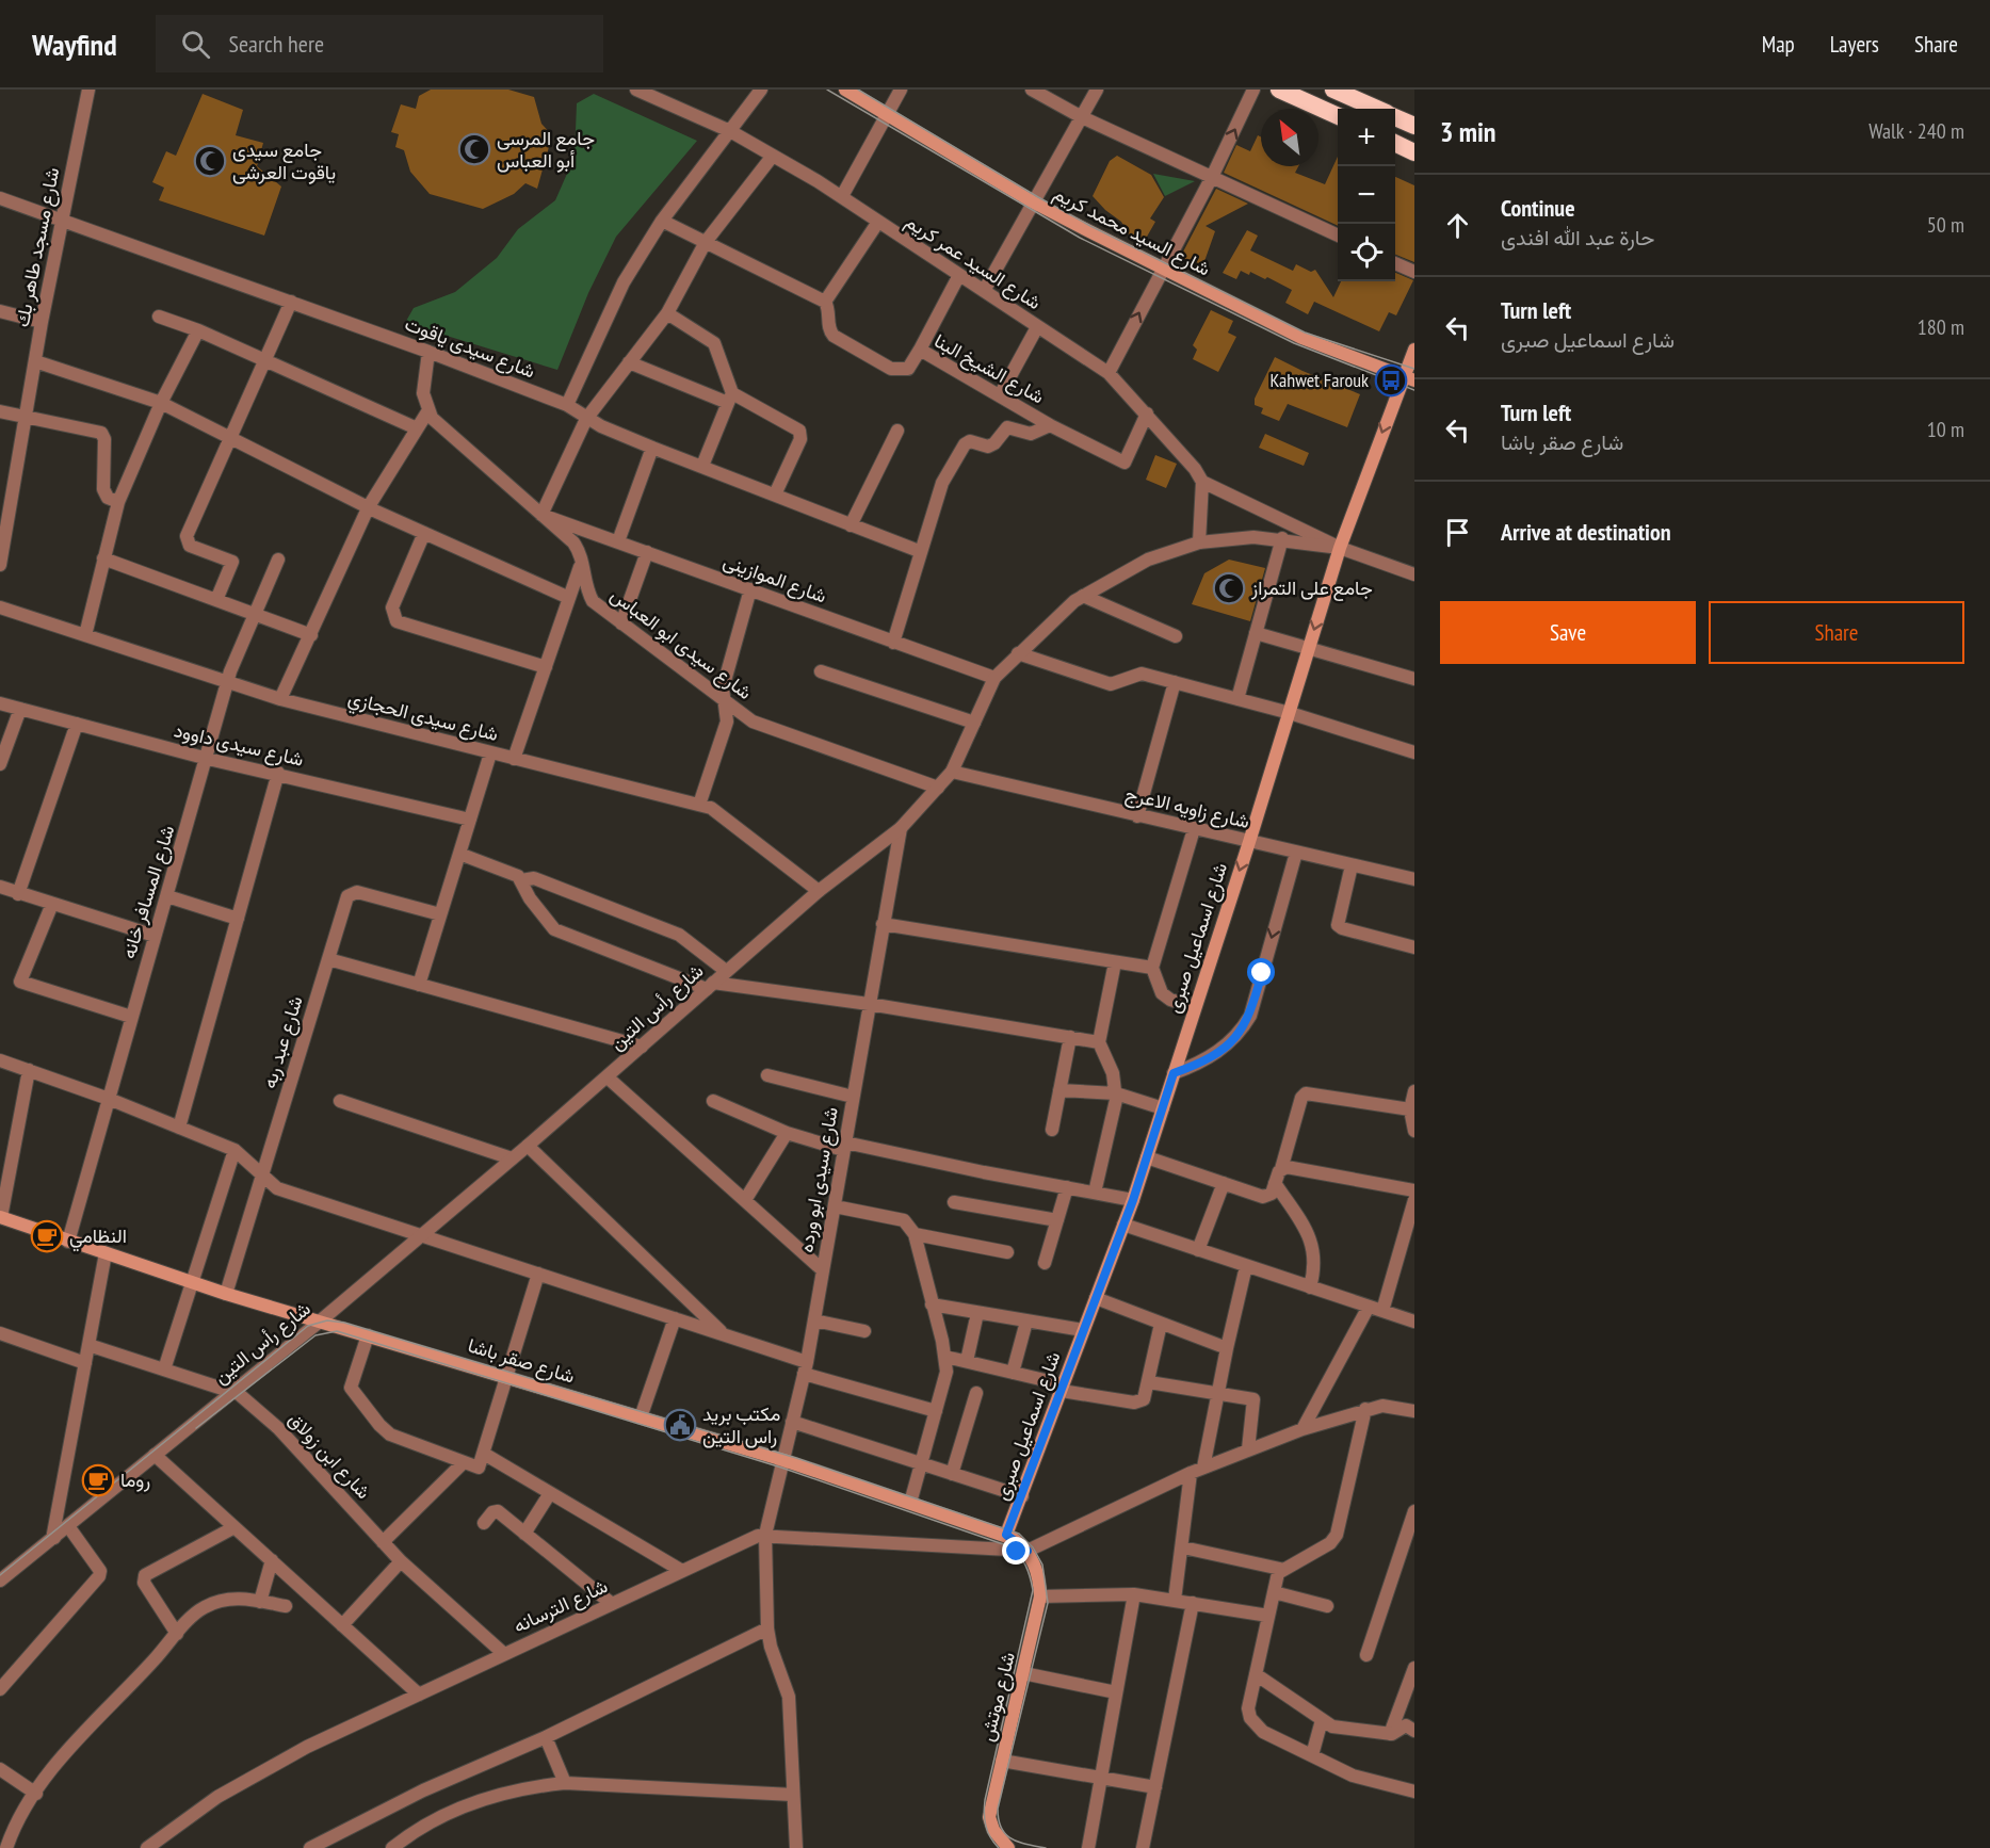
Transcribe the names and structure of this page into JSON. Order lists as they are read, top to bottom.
{
  "streets": {
    "main road": [
      "شارع السيد محمد كريم",
      "شارع اسماعيل صبرى",
      "شارع صقر باشا",
      "شارع موتش"
    ],
    "street": [
      "شارع مسجد طاهر بك",
      "شارع السيد عمر كريم",
      "شارع سيدى ياقوت",
      "شارع الشيخ البنا",
      "شارع الموازينى",
      "شارع سيدى ابو العباس",
      "شارع سيدى الحجازي",
      "شارع سيدى داوود",
      "شارع زاويه الاعرج",
      "شارع المسافر خانه",
      "شارع رأس التين",
      "شارع عبد ربه",
      "شارع سيدى ابو ورده",
      "شارع ابن زولاق",
      "شارع الترسانه"
    ]
  },
  "crossings": [
    ["شارع السيد محمد كريم", "شارع اسماعيل صبرى"],
    ["شارع مسجد طاهر بك", "شارع سيدى ياقوت"],
    ["شارع السيد عمر كريم", "شارع الشيخ البنا"],
    ["شارع الموازينى", "شارع سيدى ابو العباس"],
    ["شارع الموازينى", "شارع رأس التين"],
    ["شارع سيدى ابو العباس", "شارع رأس التين"],
    ["شارع سيدى الحجازي", "شارع المسافر خانه"],
    ["شارع سيدى الحجازي", "شارع رأس التين"],
    ["شارع سيدى داوود", "شارع المسافر خانه"],
    ["شارع زاويه الاعرج", "شارع اسماعيل صبرى"],
    ["شارع زاويه الاعرج", "شارع رأس التين"],
    ["شارع المسافر خانه", "شارع صقر باشا"],
    ["شارع اسماعيل صبرى", "شارع رأس التين"],
    ["شارع اسماعيل صبرى", "شارع صقر باشا"],
    ["شارع رأس التين", "شارع سيدى ابو ورده"],
    ["شارع رأس التين", "شارع صقر باشا"],
    ["شارع رأس التين", "شارع ابن زولاق"],
    ["شارع عبد ربه", "شارع صقر باشا"],
    ["شارع سيدى ابو ورده", "شارع صقر باشا"],
    ["شارع سيدى ابو ورده", "شارع الترسانه"],
    ["شارع صقر باشا", "شارع الترسانه"],
    ["شارع صقر باشا", "شارع موتش"],
    ["شارع ابن زولاق", "شارع الترسانه"],
    ["شارع الترسانه", "شارع موتش"]
  ],
  "one_way": ["شارع اسماعيل صبرى"],
  "places": {
    "mosque": ["جامع المرسى أبو العباس", "جامع سيدى ياقوت العرشى", "جامع على التمراز"],
    "bus stop": ["Kahwet Farouk"],
    "cafe": ["النظامي", "روما"],
    "public building": ["مكتب بريد راس التين"]
  },
  "north": "top left",
  "page": {
    "header": "Wayfind",
    "search": "Search here",
    "nav": ["Map", "Layers", "Share"],
    "heading": ["3 min", "Walk · 240 m"],
    "map_buttons": ["+", "−"],
    "list": [
      ["Continue", "حارة عبد الله افندى", "50 m"],
      ["Turn left", "شارع اسماعيل صبرى", "180 m"],
      ["Turn left", "شارع صقر باشا", "10 m"],
      "Arrive at destination"
    ],
    "buttons": ["Save", "Share"]
  }
}
